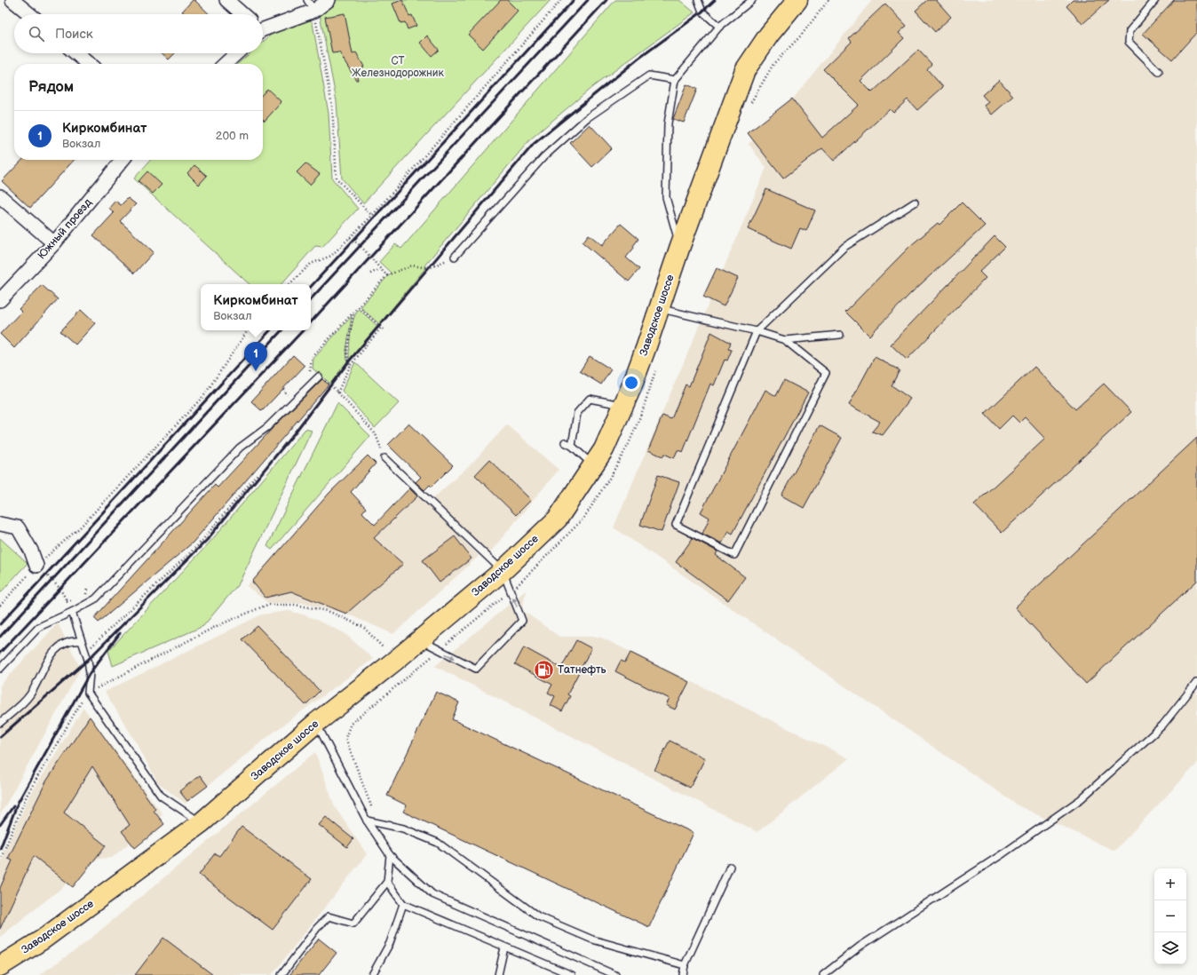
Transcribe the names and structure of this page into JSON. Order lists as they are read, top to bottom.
{
  "streets": {
    "main road": ["Заводское шоссе"],
    "street": ["Южный проезд"]
  },
  "parks": ["СТ Железнодорожник"],
  "places": {
    "fuel station": ["Татнефть"]
  },
  "page": {
    "search": "Поиск",
    "heading": "Рядом",
    "list": [
      {
        "mark": "1",
        "name": "Киркомбинат",
        "note": "Вокзал",
        "value": "200 m"
      }
    ],
    "popup": ["Киркомбинат", "Вокзал"],
    "pins": "1",
    "map_buttons": ["+", "−"]
  }
}
